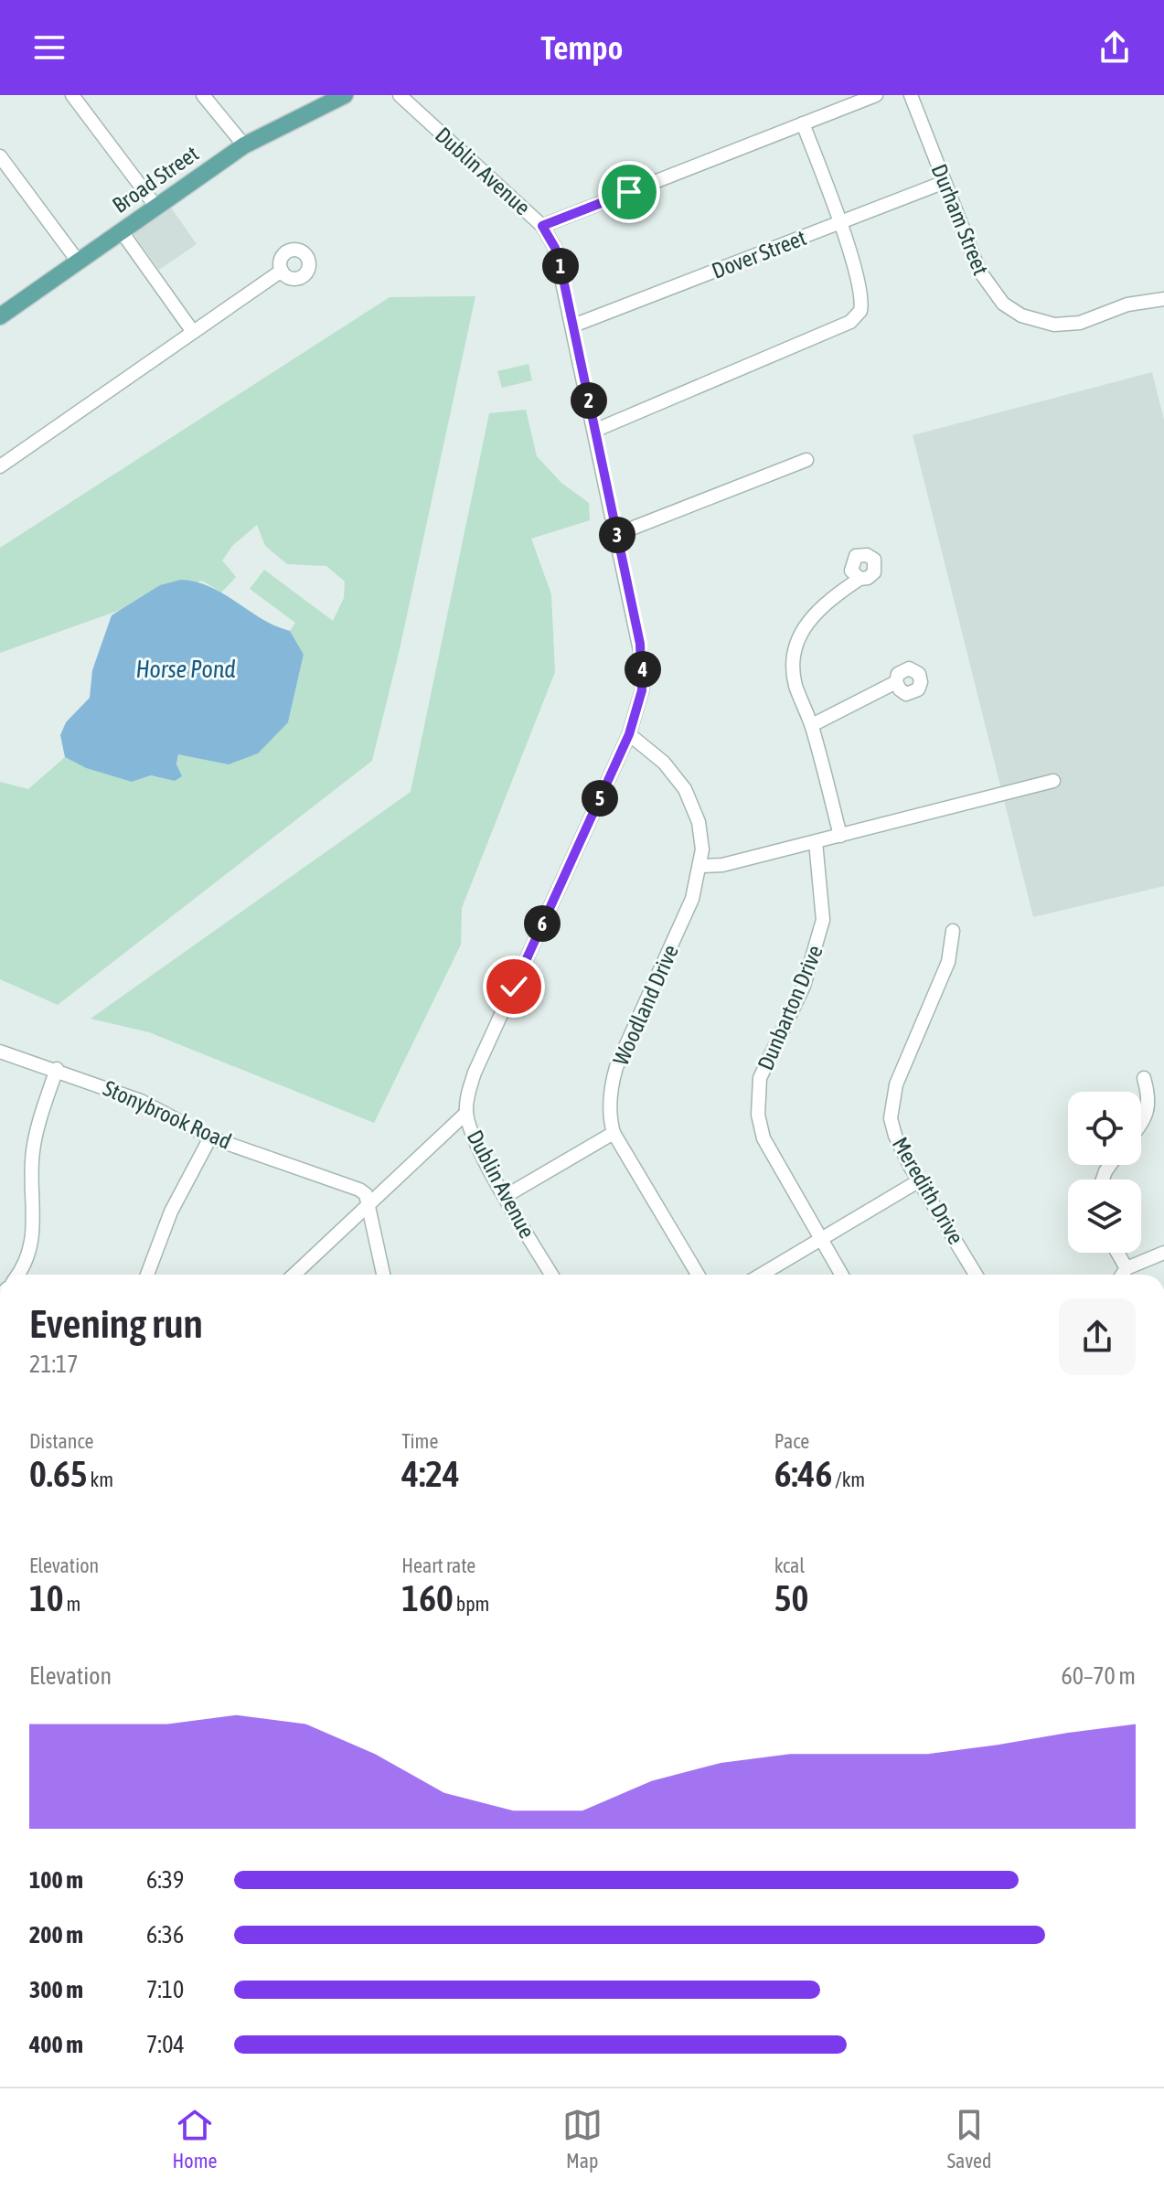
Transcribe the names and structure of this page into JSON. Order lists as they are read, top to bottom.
{
  "streets": {
    "main road": ["Broad Street"],
    "street": [
      "Dublin Avenue",
      "Durham Street",
      "Dover Street",
      "Woodland Drive",
      "Dunbarton Drive",
      "Stonybrook Road",
      "Meredith Drive"
    ]
  },
  "crossings": [
    ["Dublin Avenue", "Dover Street"],
    ["Dublin Avenue", "Woodland Drive"],
    ["Durham Street", "Dover Street"]
  ],
  "water": ["Horse Pond"],
  "page": {
    "header": "Tempo",
    "pins": [
      "1",
      "2",
      "3",
      "4",
      "5",
      "6"
    ],
    "heading": ["Evening run", "21:17"],
    "stats": [
      ["Distance", "0.65 km"],
      ["Time", "4:24"],
      ["Pace", "6:46 /km"],
      ["Elevation", "10 m"],
      ["Heart rate", "160 bpm"],
      ["kcal", "50"]
    ],
    "chart": ["Elevation", "60–70 m"],
    "list": [
      {
        "name": "100 m",
        "note": "6:39"
      },
      {
        "name": "200 m",
        "note": "6:36"
      },
      {
        "name": "300 m",
        "note": "7:10"
      },
      {
        "name": "400 m",
        "note": "7:04"
      }
    ],
    "tabs": ["Home", "Map", "Saved"]
  }
}
